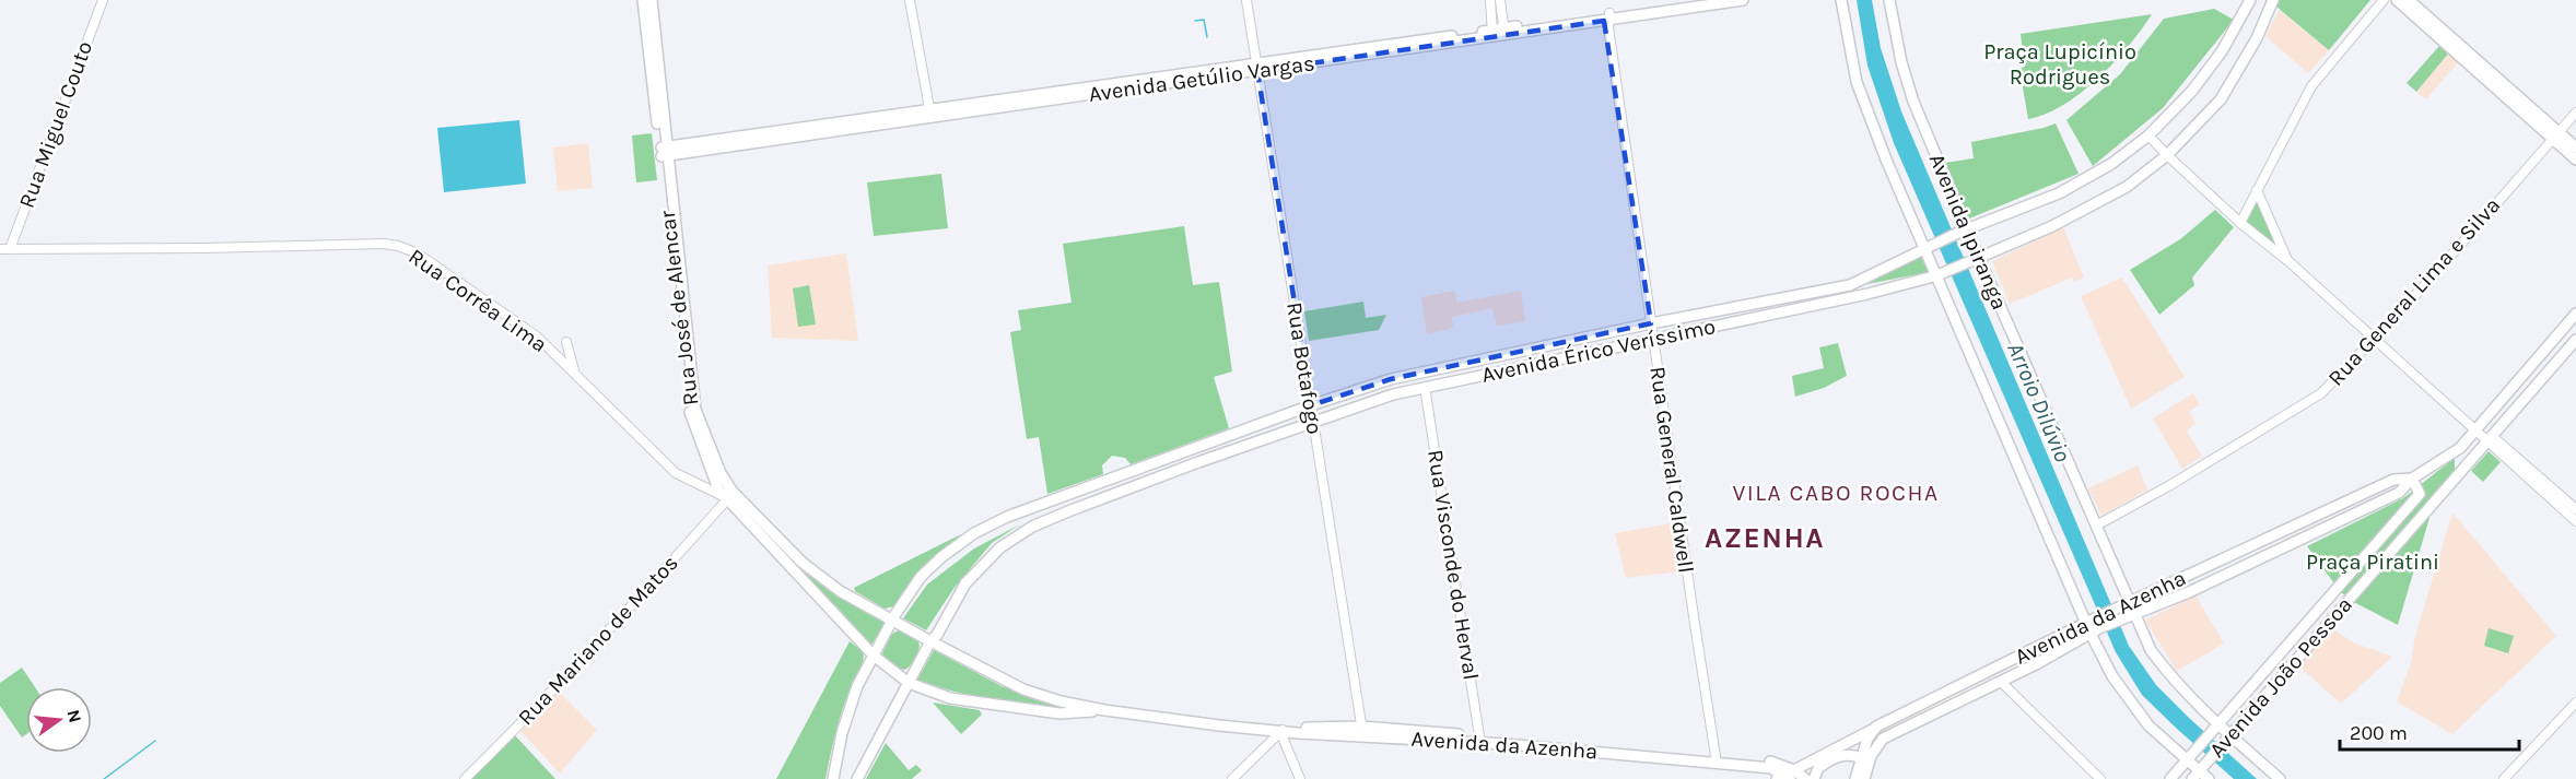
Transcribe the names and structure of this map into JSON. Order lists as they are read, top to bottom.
{
  "streets": {
    "main road": [
      "Avenida Getúlio Vargas",
      "Avenida Ipiranga",
      "Rua José de Alencar",
      "Avenida Érico Veríssimo",
      "Avenida da Azenha",
      "Avenida João Pessoa"
    ],
    "street": [
      "Rua Miguel Couto",
      "Rua General Lima e Silva",
      "Rua Corrêa Lima",
      "Rua Botafogo",
      "Rua General Caldwell",
      "Rua Visconde do Herval",
      "Rua Mariano de Matos"
    ]
  },
  "crossings": [
    ["Avenida Getúlio Vargas", "Rua José de Alencar"],
    ["Avenida Getúlio Vargas", "Rua Botafogo"],
    ["Avenida Getúlio Vargas", "Rua General Caldwell"],
    ["Rua Miguel Couto", "Rua Corrêa Lima"],
    ["Avenida Ipiranga", "Rua General Lima e Silva"],
    ["Avenida Ipiranga", "Avenida Érico Veríssimo"],
    ["Avenida Ipiranga", "Avenida da Azenha"],
    ["Avenida Ipiranga", "Avenida João Pessoa"],
    ["Rua Corrêa Lima", "Rua José de Alencar"],
    ["Rua Corrêa Lima", "Rua Mariano de Matos"],
    ["Rua José de Alencar", "Avenida Érico Veríssimo"],
    ["Rua José de Alencar", "Avenida da Azenha"],
    ["Rua José de Alencar", "Rua Mariano de Matos"],
    ["Avenida Érico Veríssimo", "Rua Botafogo"],
    ["Avenida Érico Veríssimo", "Rua General Caldwell"],
    ["Avenida Érico Veríssimo", "Rua Visconde do Herval"],
    ["Avenida Érico Veríssimo", "Avenida da Azenha"],
    ["Rua Botafogo", "Avenida da Azenha"],
    ["Rua General Caldwell", "Avenida da Azenha"],
    ["Rua Visconde do Herval", "Avenida da Azenha"],
    ["Avenida da Azenha", "Avenida João Pessoa"]
  ],
  "districts": ["VILA CABO ROCHA", "AZENHA"],
  "water": ["Arroio Dilúvio"],
  "parks": ["Praça Lupicínio Rodrigues", "Praça Piratini"],
  "scale_bar": "200 m",
  "north": "right"
}
